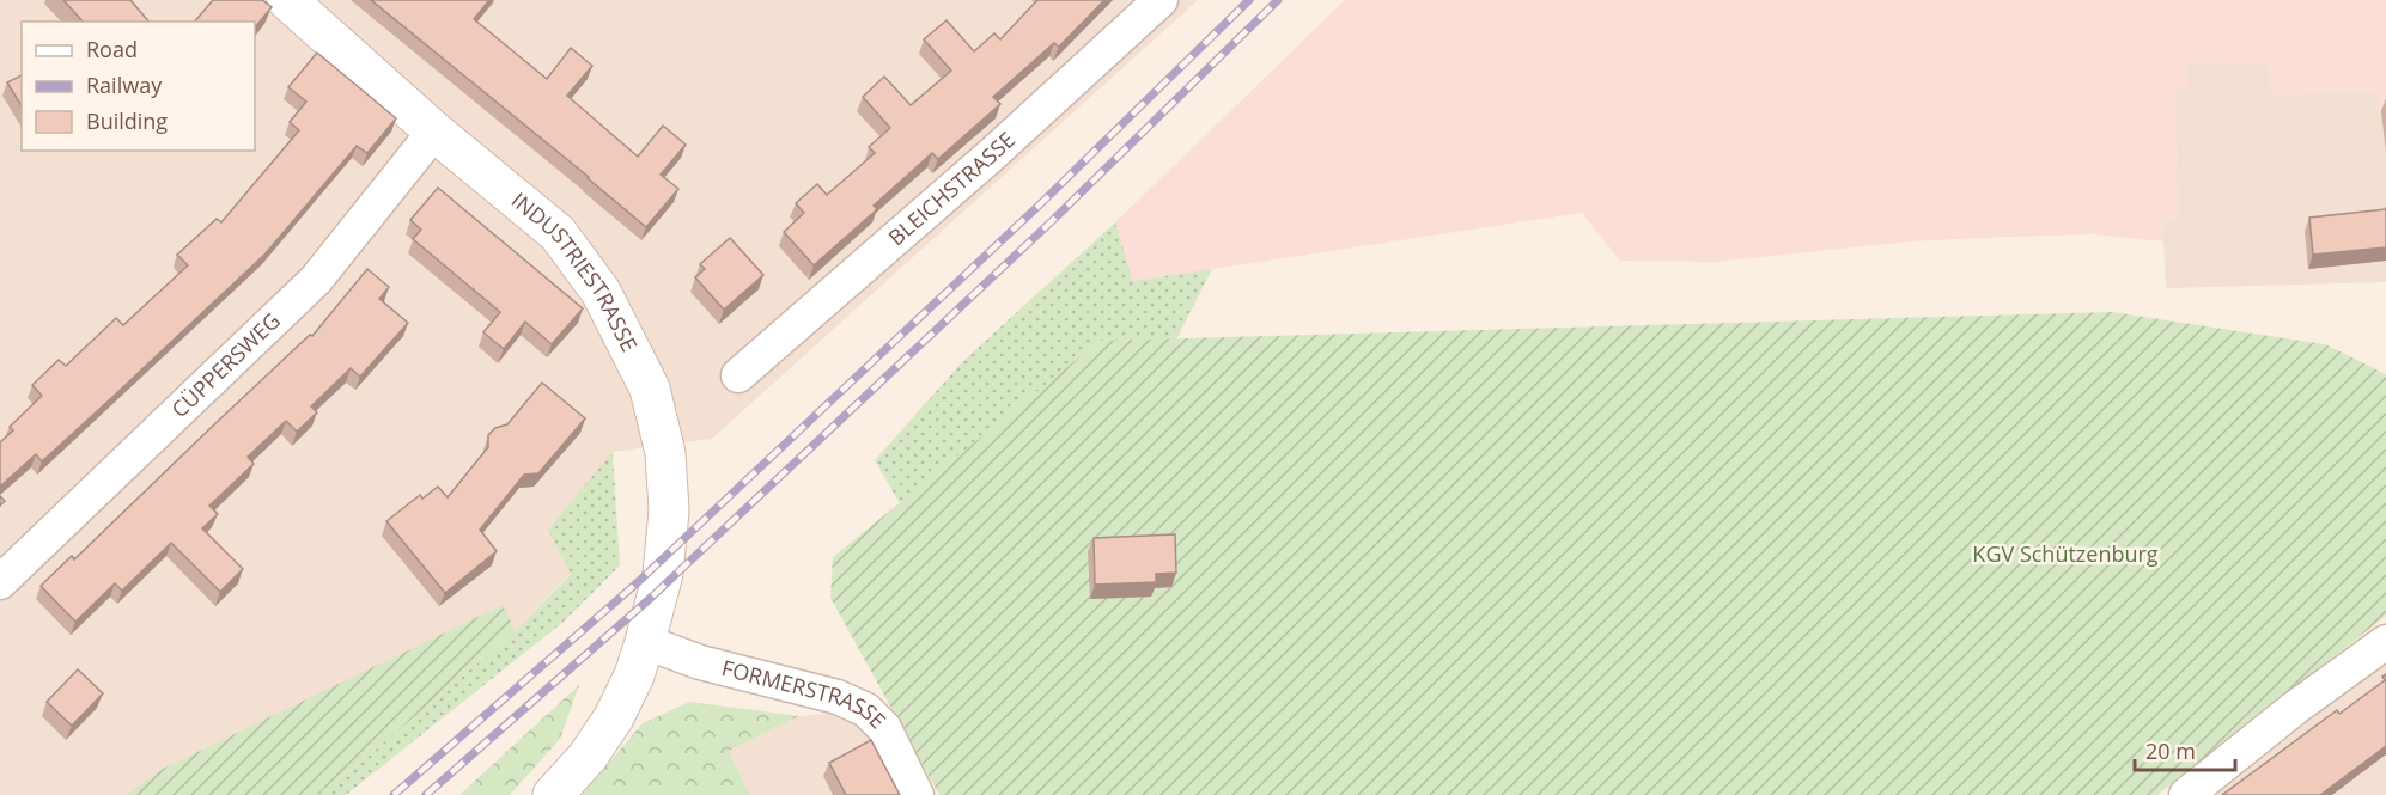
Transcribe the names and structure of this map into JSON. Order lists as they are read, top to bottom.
{
  "streets": {
    "street": [
      "BLEICHSTRASSE",
      "INDUSTRIESTRASSE",
      "CÜPPERSWEG",
      "FORMERSTRASSE"
    ]
  },
  "crossings": [
    ["INDUSTRIESTRASSE", "CÜPPERSWEG"],
    ["INDUSTRIESTRASSE", "FORMERSTRASSE"]
  ],
  "parks": ["KGV Schützenburg"],
  "legend": ["Road", "Railway", "Building"],
  "scale_bar": "20 m"
}
